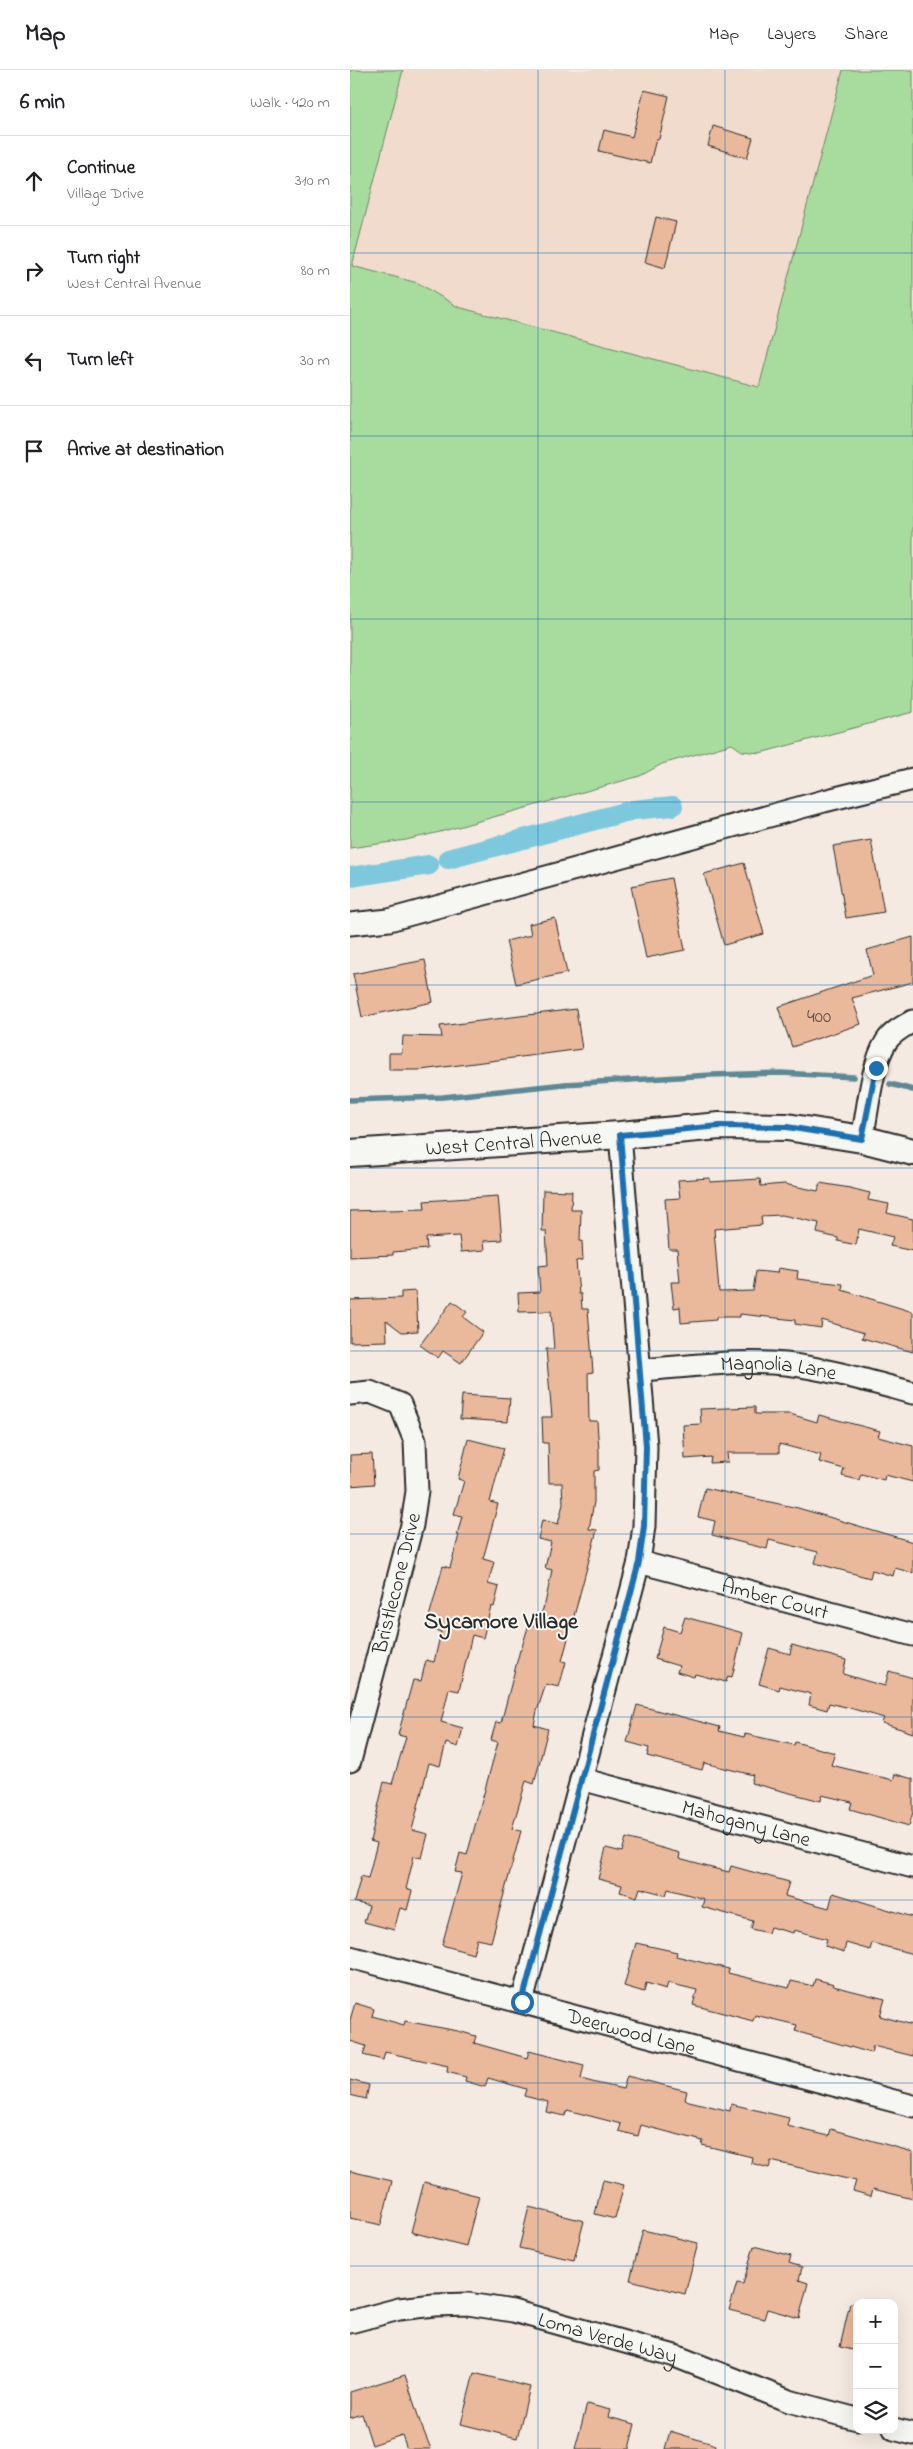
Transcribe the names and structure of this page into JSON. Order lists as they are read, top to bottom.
{
  "streets": {
    "street": [
      "West Central Avenue",
      "Magnolia Lane",
      "Bristlecone Drive",
      "Amber Court",
      "Mahogany Lane",
      "Deerwood Lane",
      "Loma Verde Way"
    ]
  },
  "districts": ["Sycamore Village"],
  "house_numbers": ["400"],
  "page": {
    "header": "Map",
    "nav": ["Map", "Layers", "Share"],
    "heading": ["6 min", "Walk · 420 m"],
    "list": [
      ["Continue", "Village Drive", "310 m"],
      ["Turn right", "West Central Avenue", "80 m"],
      ["Turn left", "30 m"],
      "Arrive at destination"
    ],
    "map_buttons": ["+", "−"]
  }
}
